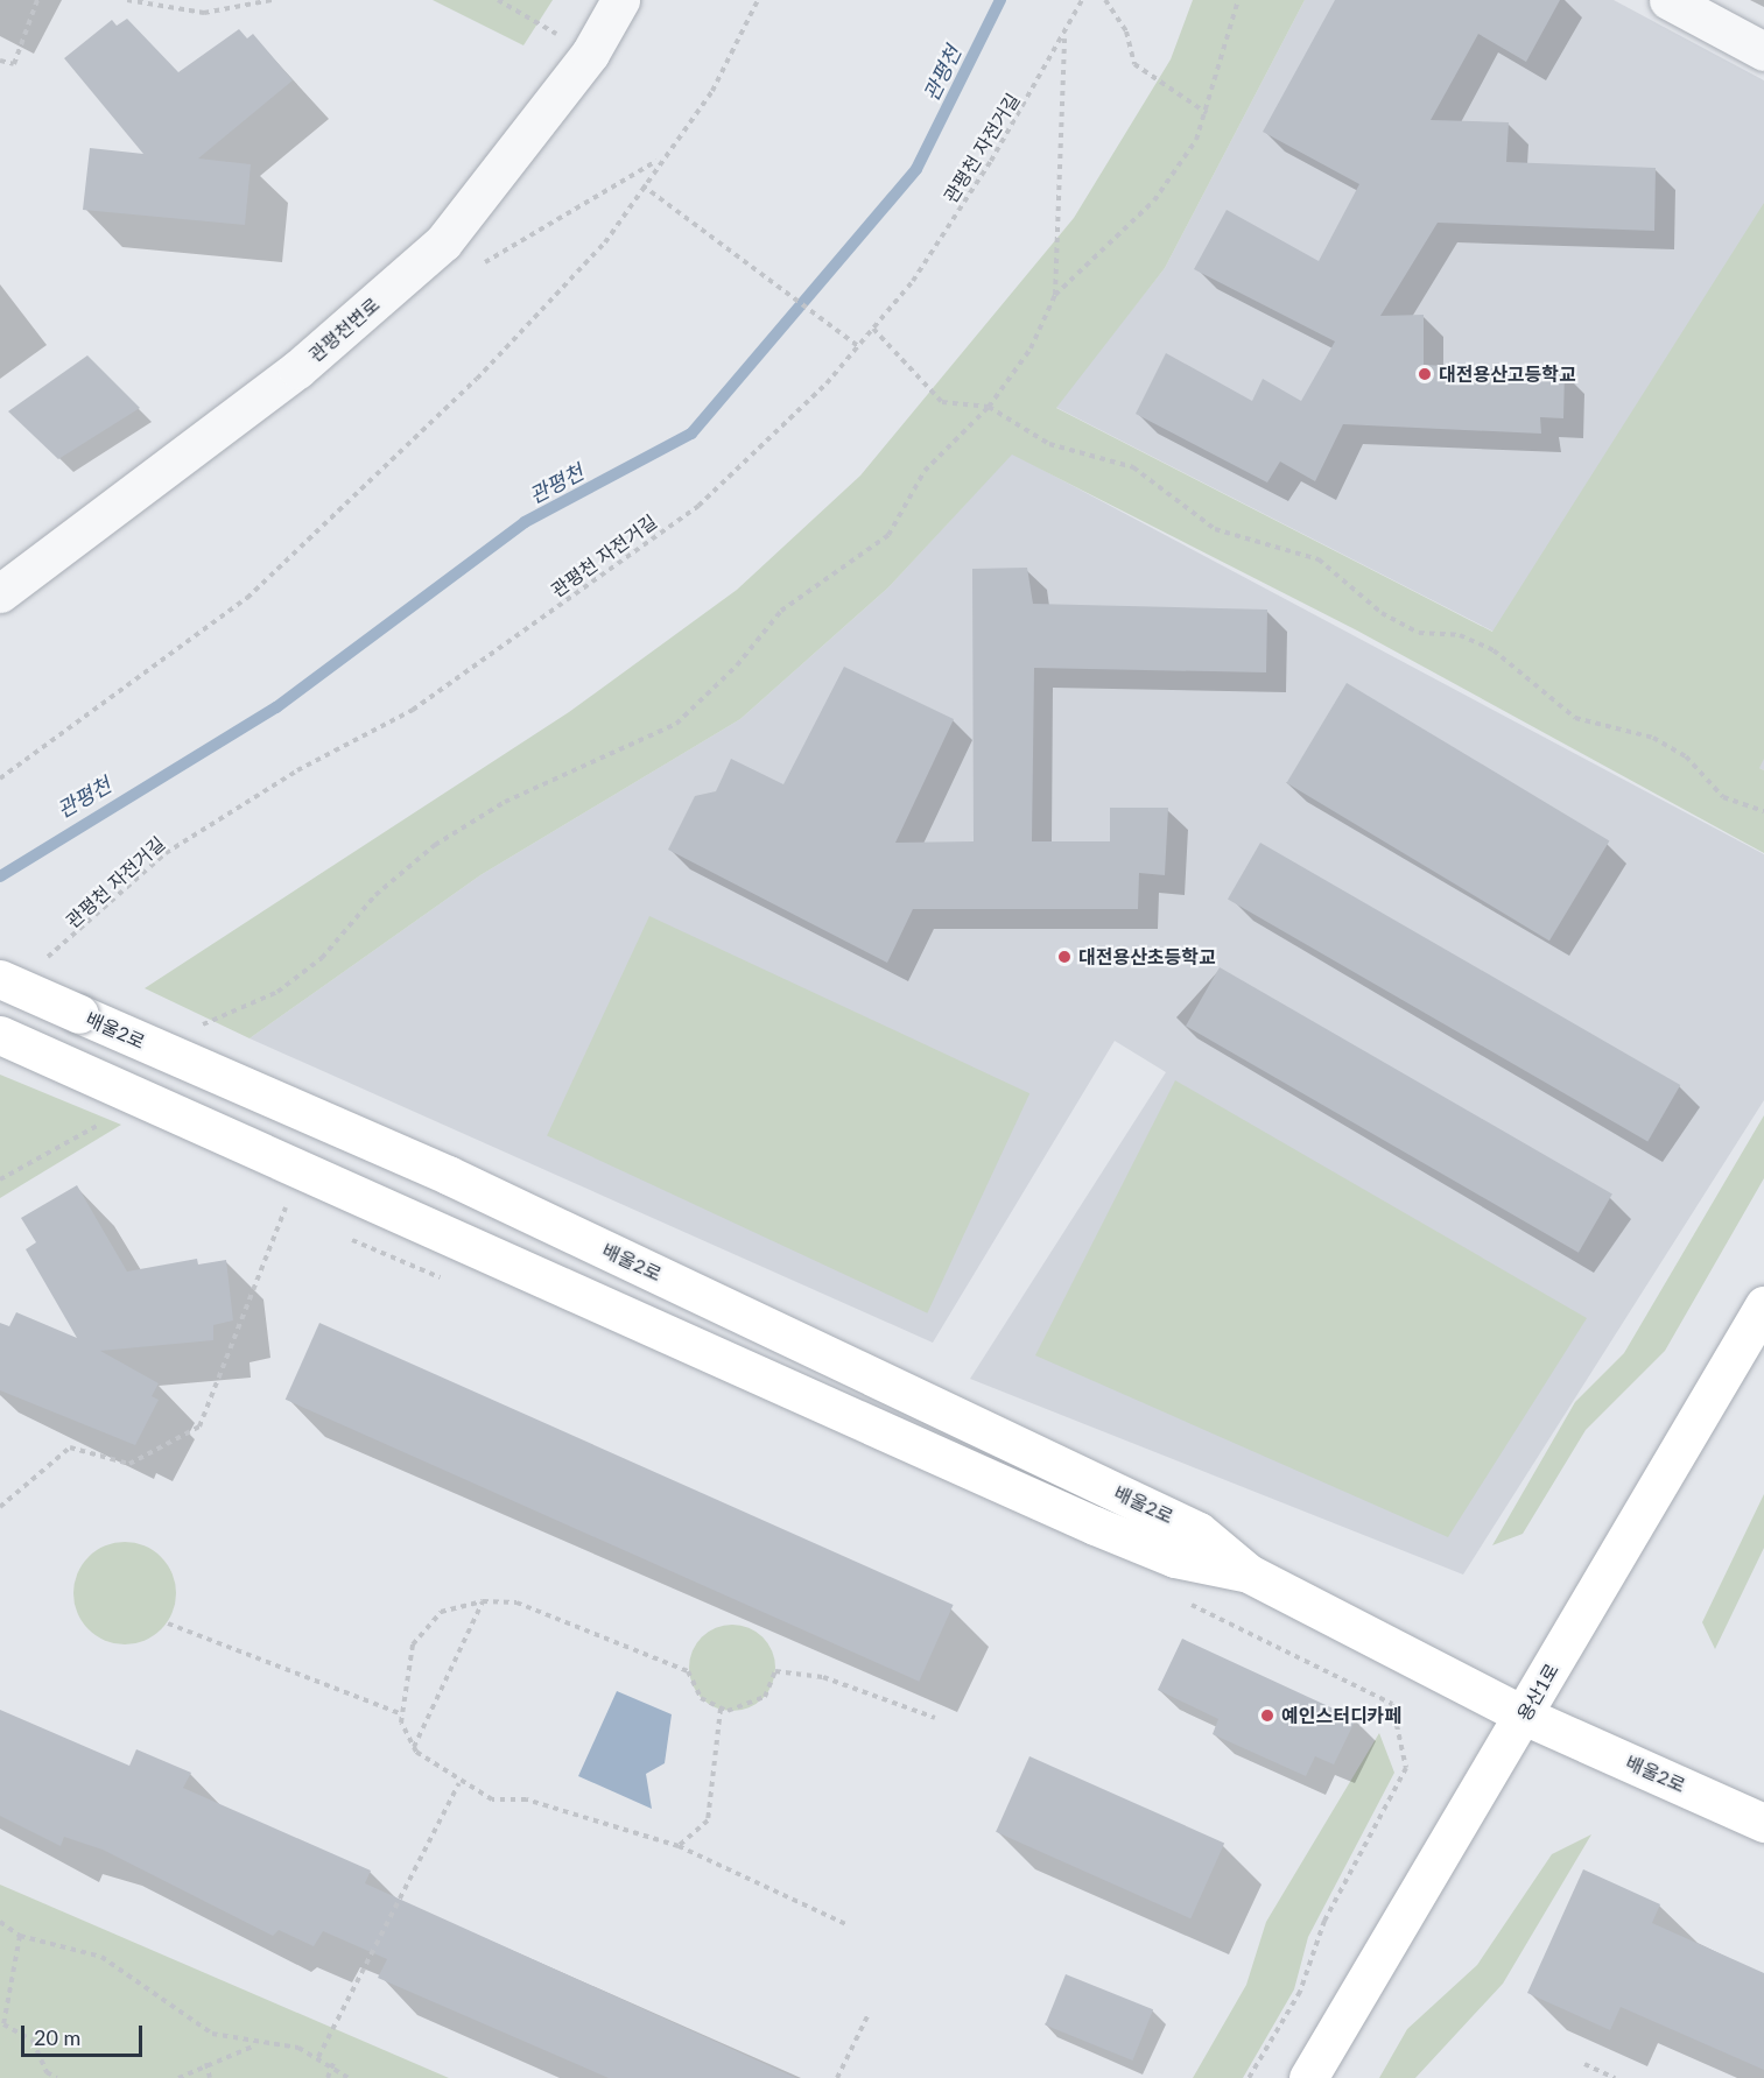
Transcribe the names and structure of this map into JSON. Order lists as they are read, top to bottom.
{
  "streets": {
    "main road": ["배울2로", "용산1로"],
    "street": ["관평천변로"],
    "path": ["관평천 자전거길"]
  },
  "crossings": [
    ["배울2로", "용산1로"]
  ],
  "water": ["관평천"],
  "places": ["대전용산고등학교", "대전용산초등학교", "예인스터디카페"],
  "scale_bar": "20 m"
}
